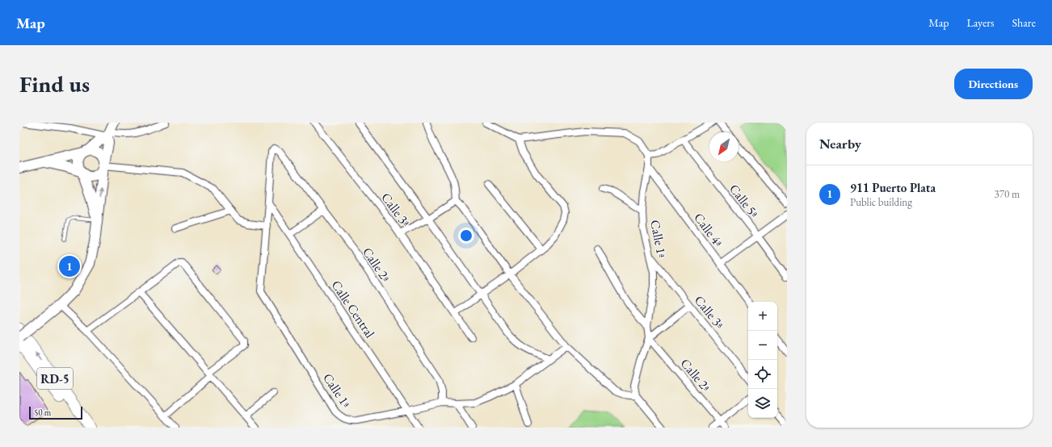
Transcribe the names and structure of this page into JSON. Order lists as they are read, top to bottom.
{
  "streets": {
    "main road": ["RD-5"],
    "street": [
      "Calle 5ª",
      "Calle 3ª",
      "Calle 4ª",
      "Calle 1ª",
      "Calle 2ª",
      "Calle Central"
    ]
  },
  "crossings": [
    ["Calle 3ª", "Calle 1ª"],
    ["Calle 4ª", "Calle 1ª"],
    ["Calle 1ª", "Calle 2ª"],
    ["Calle 1ª", "Calle Central"]
  ],
  "scale_bar": "50 m",
  "north": "bottom left",
  "page": {
    "header": "Map",
    "nav": ["Map", "Layers", "Share"],
    "buttons": "Directions",
    "title": "Find us",
    "heading": "Nearby",
    "list": [
      {
        "mark": "1",
        "name": "911 Puerto Plata",
        "note": "Public building",
        "value": "370 m"
      }
    ],
    "pins": "1",
    "map_buttons": ["+", "−"],
    "scale": "50 m"
  }
}
